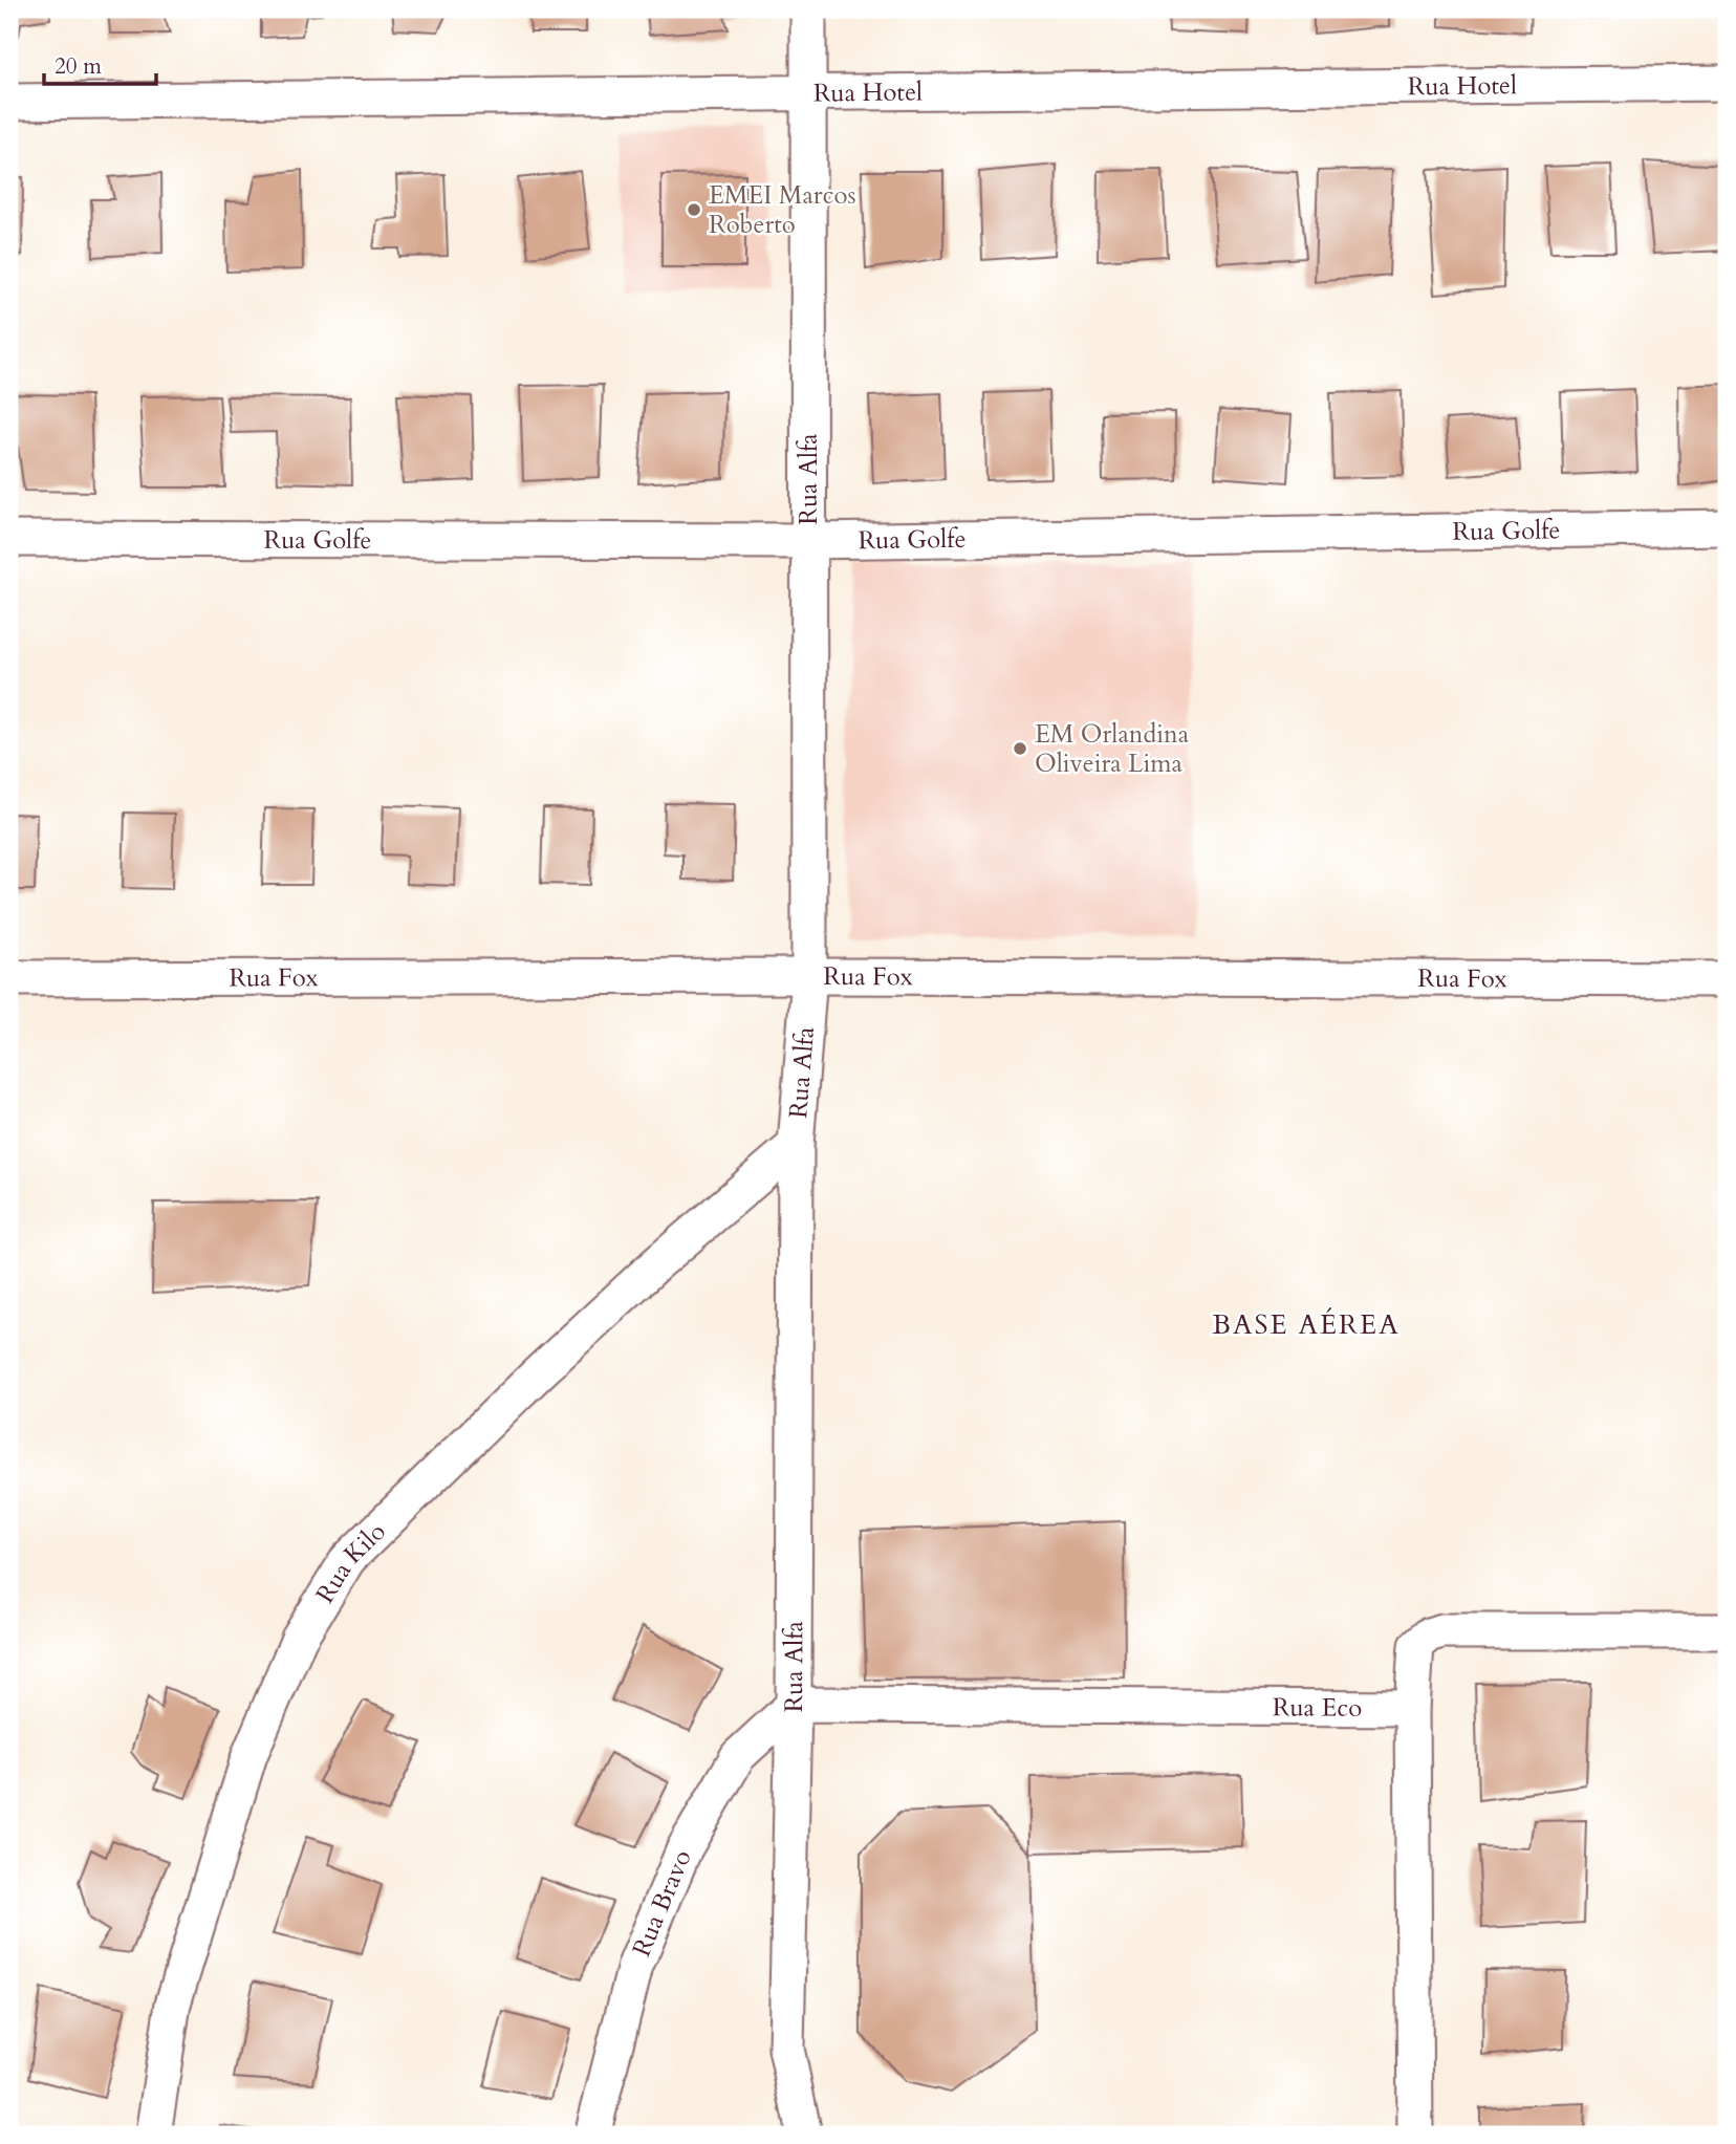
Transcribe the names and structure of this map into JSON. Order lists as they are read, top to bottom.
{
  "streets": {
    "street": [
      "Rua Hotel",
      "Rua Alfa",
      "Rua Golfe",
      "Rua Fox",
      "Rua Kilo",
      "Rua Eco",
      "Rua Bravo"
    ]
  },
  "crossings": [
    ["Rua Hotel", "Rua Alfa"],
    ["Rua Alfa", "Rua Golfe"],
    ["Rua Alfa", "Rua Fox"],
    ["Rua Alfa", "Rua Kilo"],
    ["Rua Alfa", "Rua Eco"],
    ["Rua Alfa", "Rua Bravo"],
    ["Rua Eco", "Rua Bravo"]
  ],
  "districts": ["BASE AÉREA"],
  "places": ["EMEI Marcos Roberto", "EM Orlandina Oliveira Lima"],
  "scale_bar": "20 m"
}
